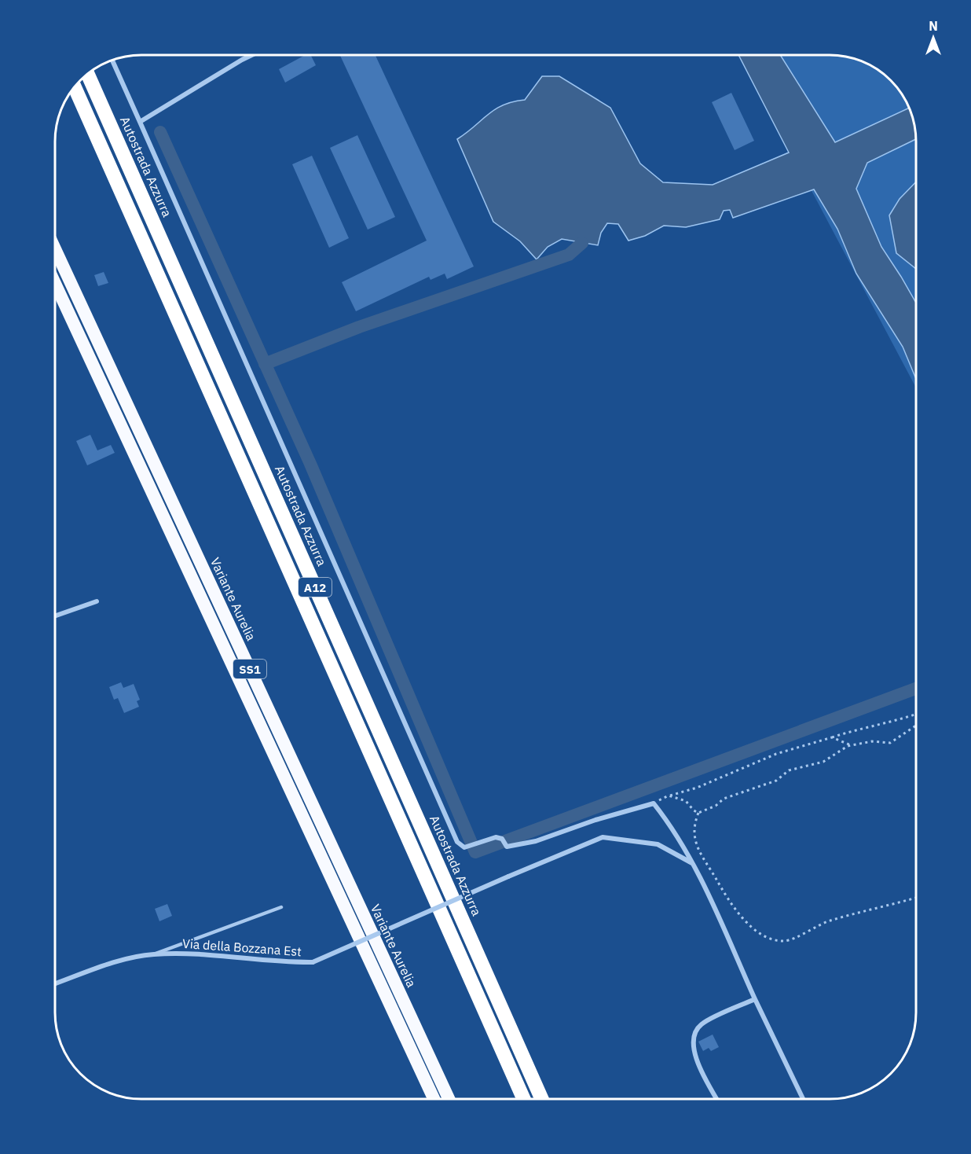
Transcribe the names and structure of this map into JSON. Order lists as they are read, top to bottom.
{
  "streets": {
    "highway": [
      "Autostrada Azzurra",
      "A12",
      "Variante Aurelia",
      "SS1"
    ],
    "street": ["Via della Bozzana Est"]
  },
  "north": "top"
}
